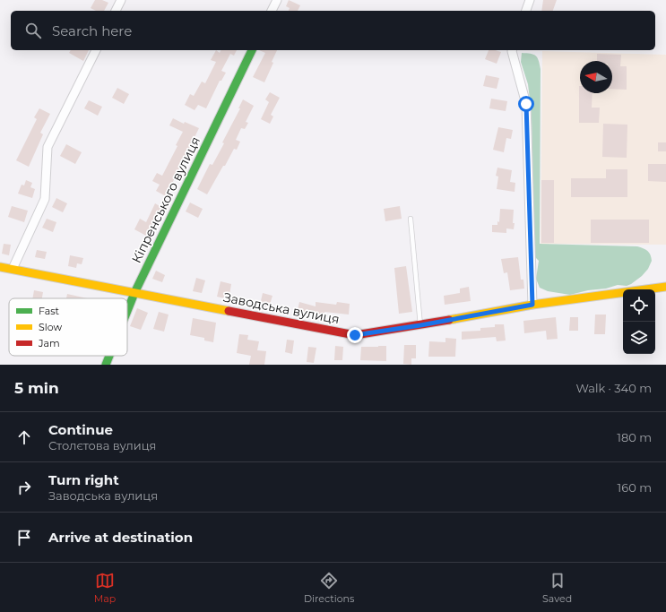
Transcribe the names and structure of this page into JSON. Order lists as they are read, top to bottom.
{
  "streets": {
    "street": ["Кіпренського вулиця", "Заводська вулиця"]
  },
  "crossings": [
    ["Кіпренського вулиця", "Заводська вулиця"]
  ],
  "legend": ["Fast", "Slow", "Jam"],
  "north": "left",
  "page": {
    "search": "Search here",
    "heading": ["5 min", "Walk · 340 m"],
    "list": [
      ["Continue", "Столєтова вулиця", "180 m"],
      ["Turn right", "Заводська вулиця", "160 m"],
      "Arrive at destination"
    ],
    "nav": ["Map", "Directions", "Saved"]
  }
}
